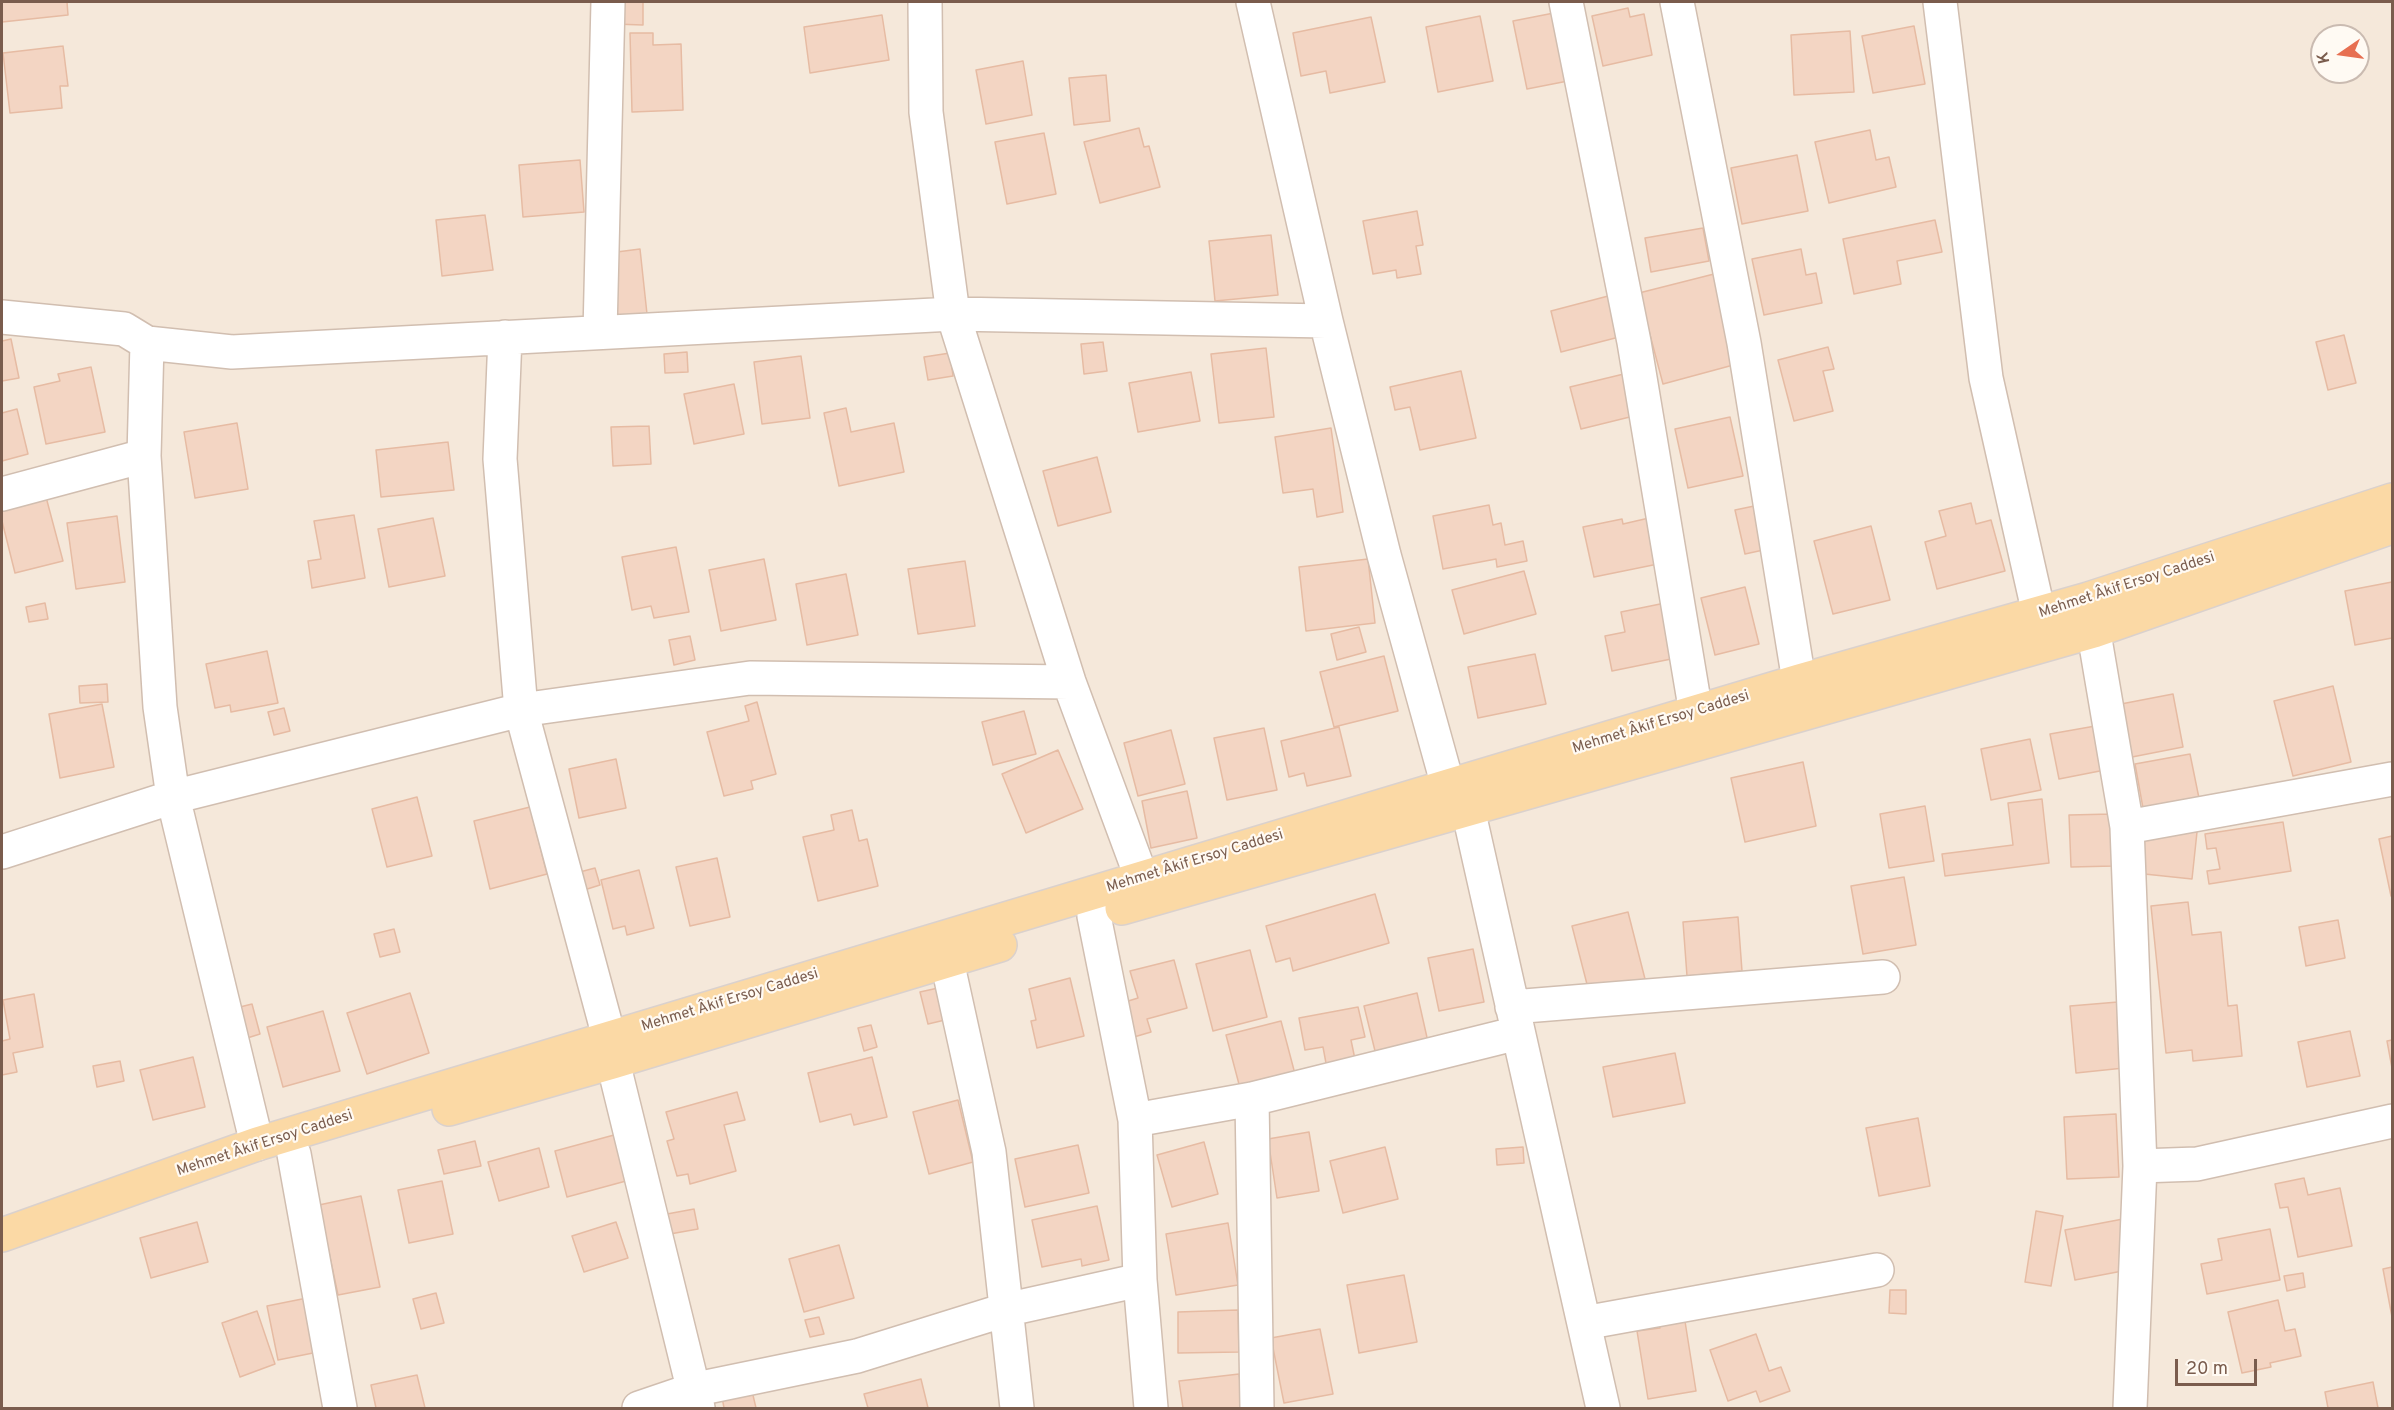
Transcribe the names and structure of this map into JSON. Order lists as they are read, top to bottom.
{
  "streets": {
    "main road": ["Mehmet Âkif Ersoy Caddesi"]
  },
  "scale_bar": "20 m",
  "north": "left"
}
